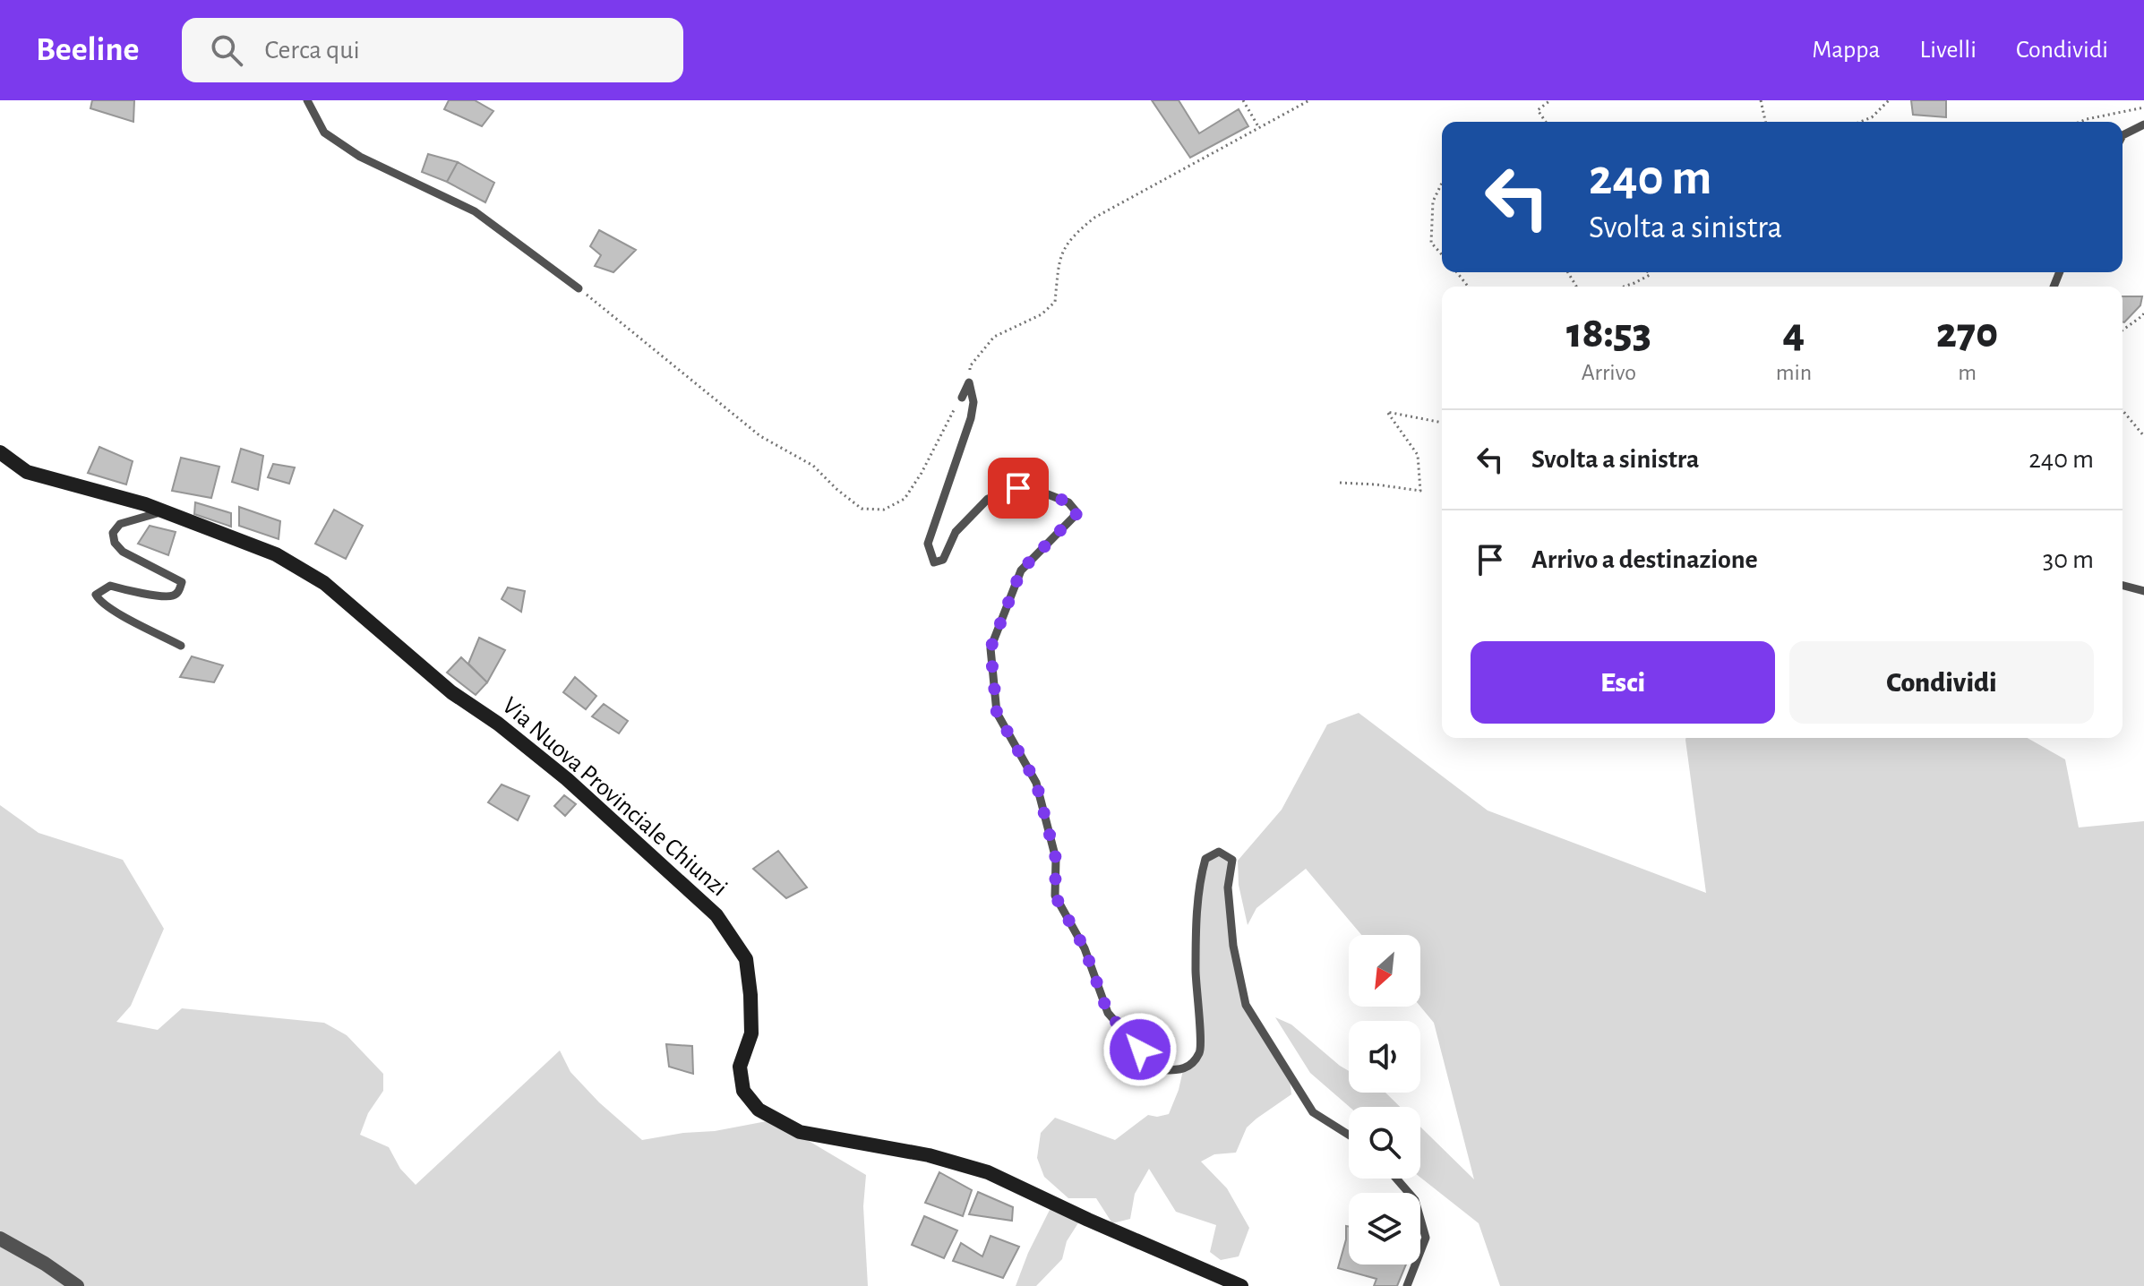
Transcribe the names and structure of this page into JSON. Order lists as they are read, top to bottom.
{
  "streets": {
    "main road": ["Via Nuova Provinciale Chiunzi"]
  },
  "north": "bottom left",
  "page": {
    "header": "Beeline",
    "search": "Cerca qui",
    "nav": ["Mappa", "Livelli", "Condividi"],
    "turn": ["240 m", "Svolta a sinistra"],
    "eta": [
      "18:53",
      "Arrivo",
      "4",
      "min",
      "270",
      "m"
    ],
    "list": [
      {
        "name": "Svolta a sinistra",
        "value": "240 m"
      },
      {
        "name": "Arrivo a destinazione",
        "value": "30 m"
      }
    ],
    "buttons": ["Esci", "Condividi"]
  }
}
